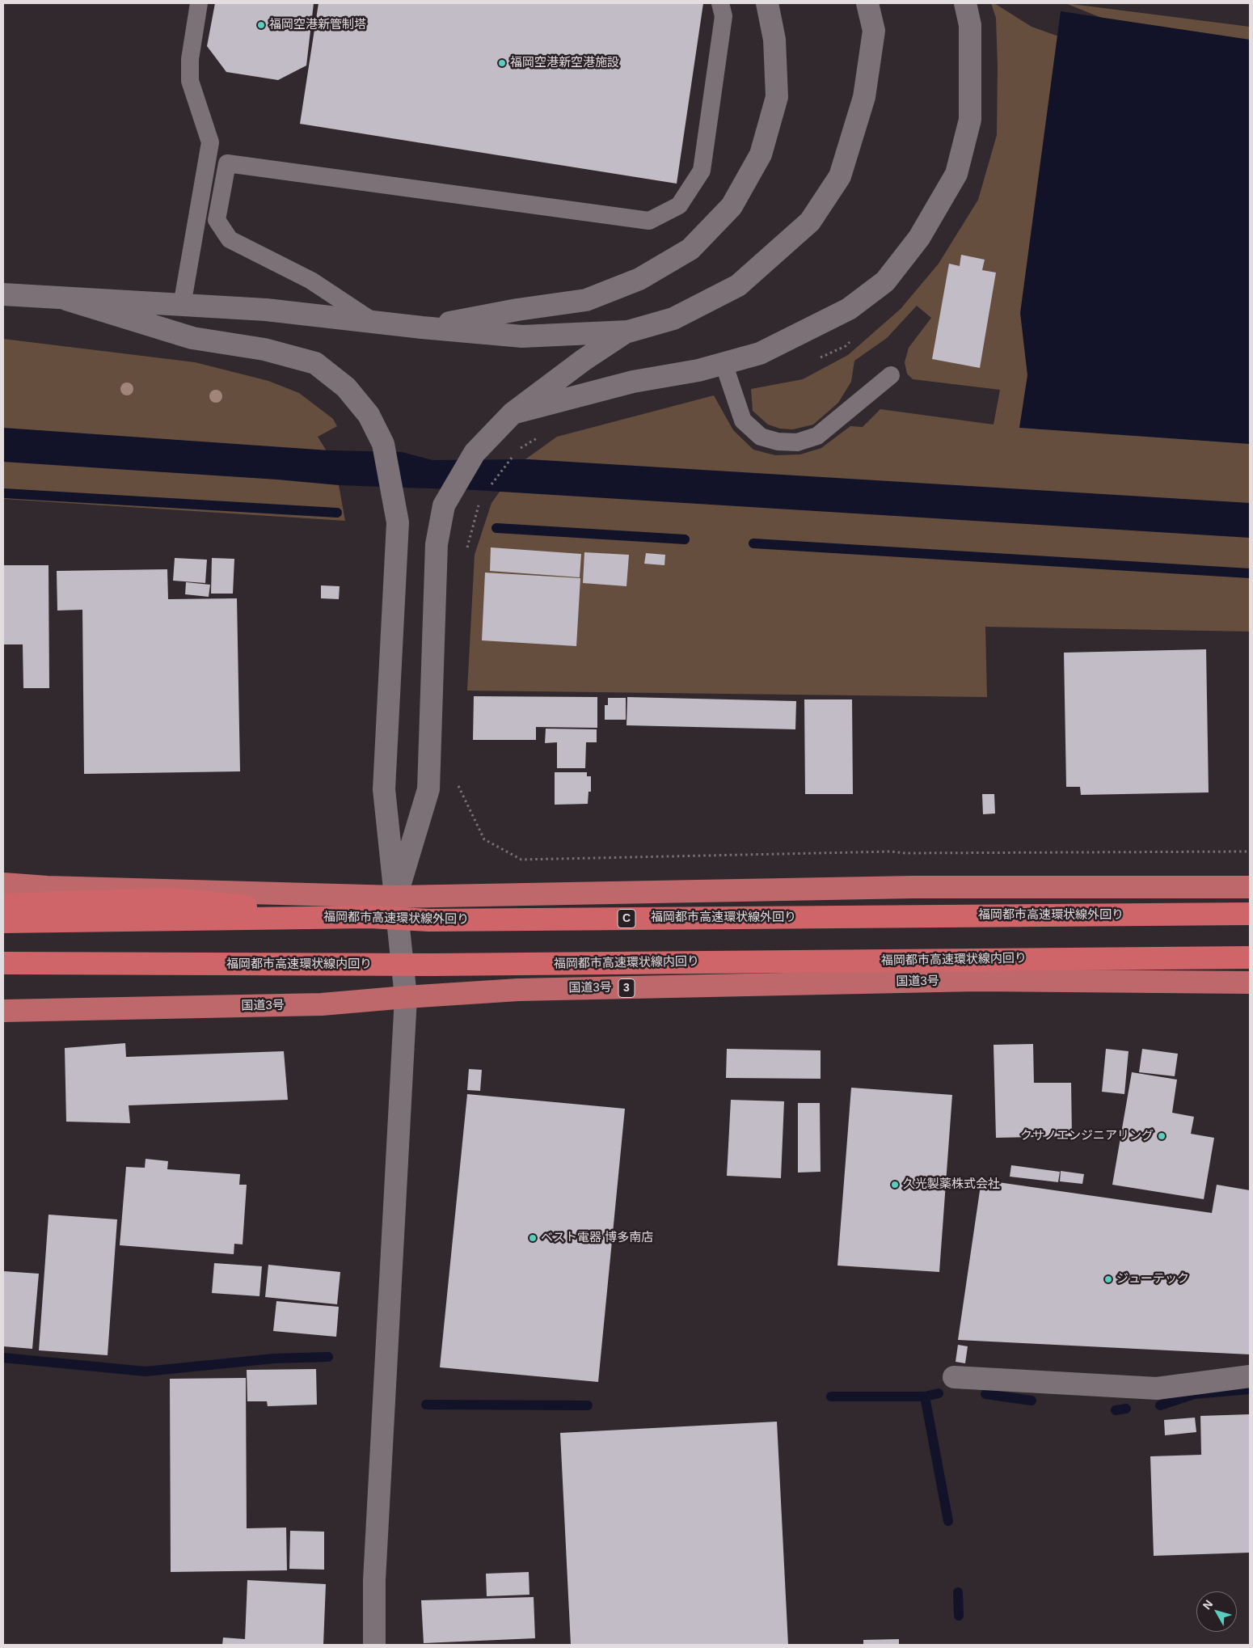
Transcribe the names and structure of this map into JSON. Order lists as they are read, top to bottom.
{
  "streets": {
    "highway": [
      "福岡都市高速環状線外回り",
      "C",
      "福岡都市高速環状線内回り",
      "国道3号",
      "3"
    ]
  },
  "places": [
    "福岡空港新管制塔",
    "福岡空港新空港施設",
    "クサノエンジニアリング",
    "久光製薬株式会社",
    "ベスト電器 博多南店",
    "ジューテック"
  ],
  "north": "top left"
}
